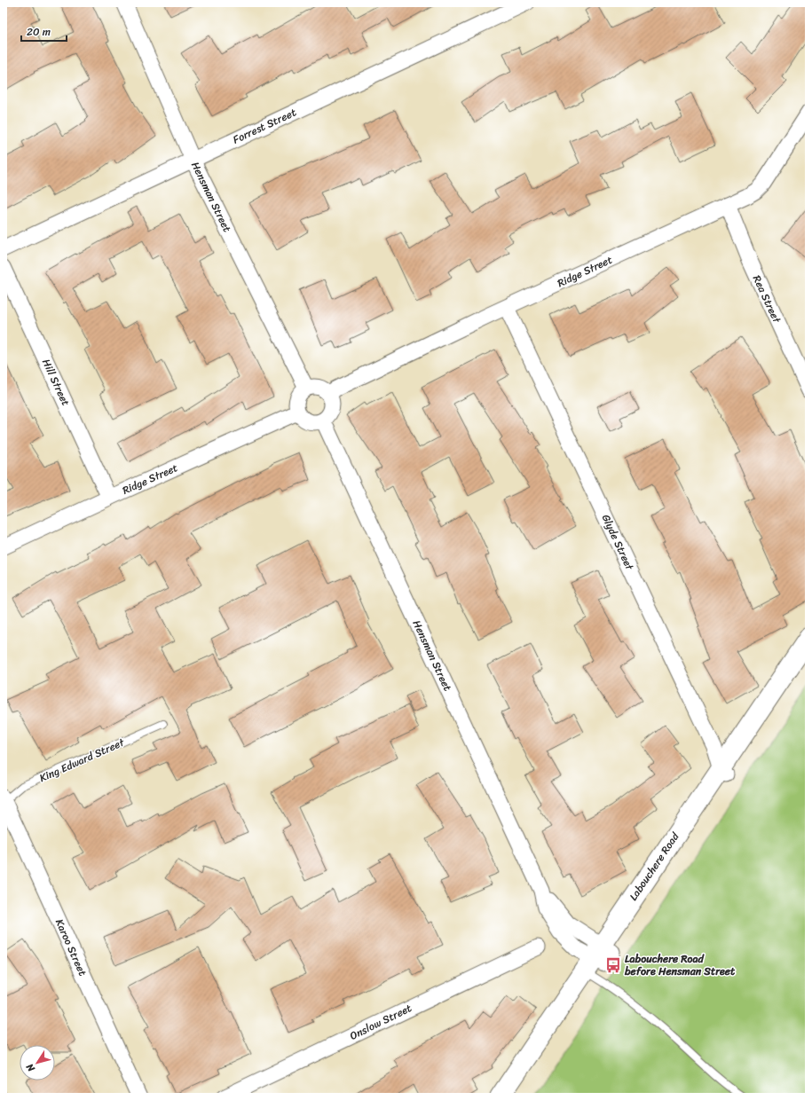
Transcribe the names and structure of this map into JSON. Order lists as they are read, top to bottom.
{
  "streets": {
    "main road": ["Labouchere Road"],
    "street": [
      "Forrest Street",
      "Hensman Street",
      "Ridge Street",
      "Rea Street",
      "Hill Street",
      "Glyde Street",
      "Karoo Street",
      "Onslow Street"
    ],
    "lane": ["King Edward Street"]
  },
  "crossings": [
    ["Forrest Street", "Hensman Street"],
    ["Hensman Street", "Ridge Street"],
    ["Hensman Street", "Labouchere Road"],
    ["Ridge Street", "Rea Street"],
    ["Ridge Street", "Hill Street"],
    ["Ridge Street", "Glyde Street"],
    ["Glyde Street", "Labouchere Road"],
    ["King Edward Street", "Karoo Street"]
  ],
  "places": {
    "bus stop": ["Labouchere Road before Hensman Street"]
  },
  "scale_bar": "20 m",
  "north": "bottom left"
}
